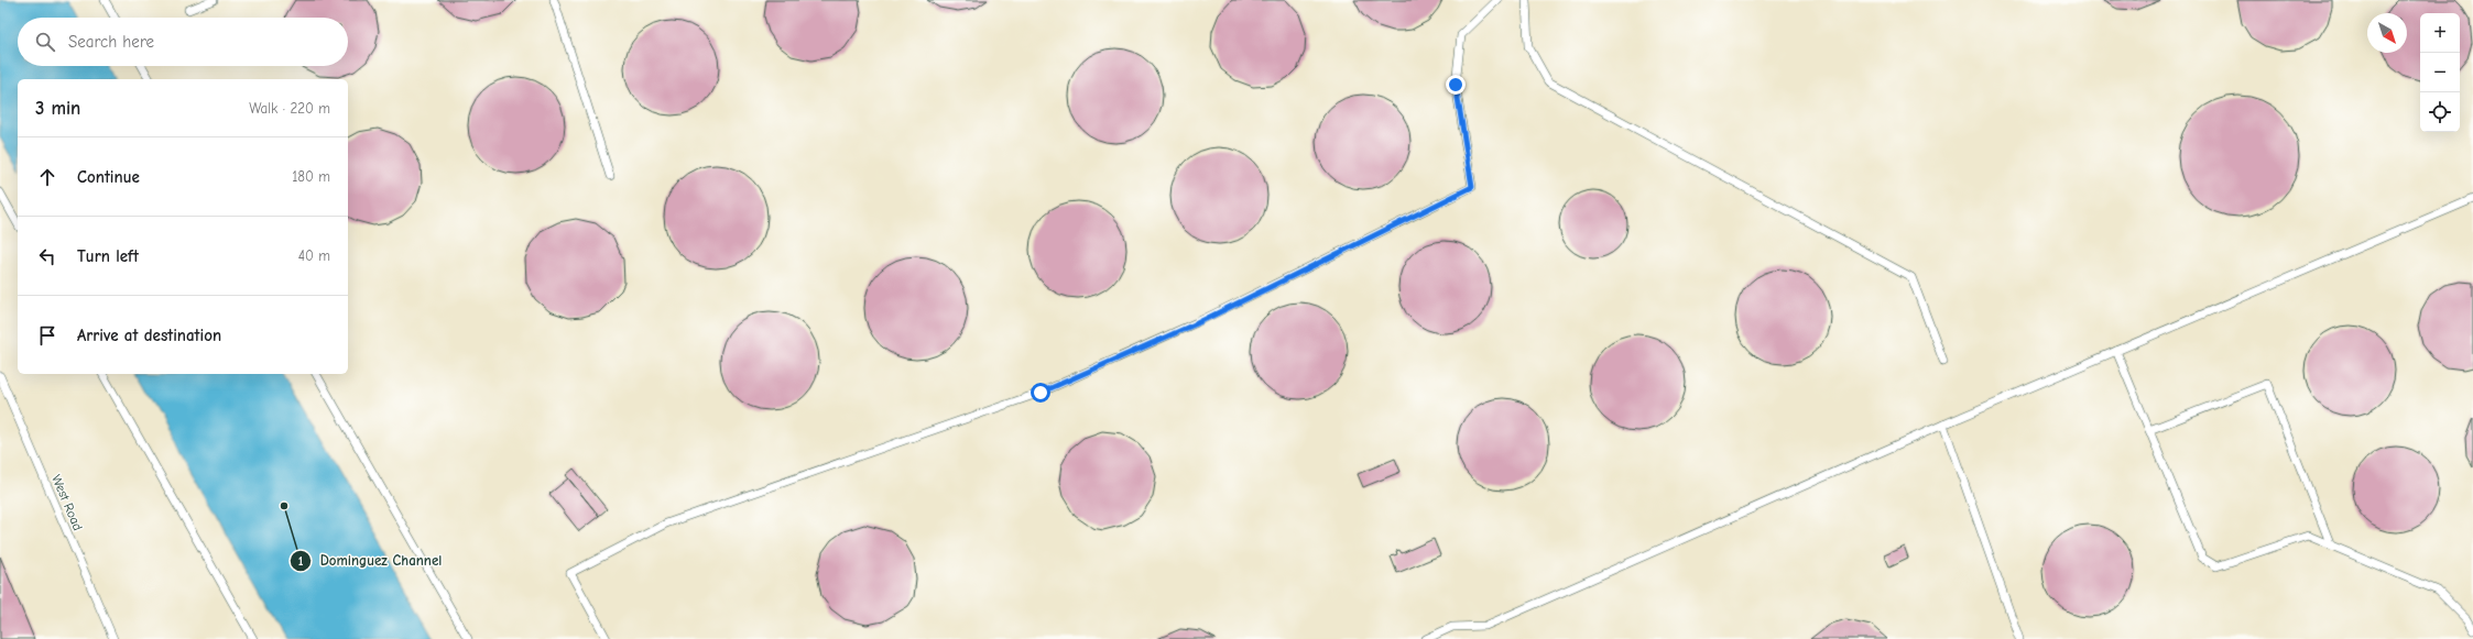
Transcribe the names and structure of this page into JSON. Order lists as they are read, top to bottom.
{
  "streets": {
    "lane": ["West Road"]
  },
  "places": ["Dominguez Channel"],
  "north": "bottom right",
  "page": {
    "map_buttons": ["+", "−"],
    "search": "Search here",
    "heading": ["3 min", "Walk · 220 m"],
    "list": [
      ["Continue", "180 m"],
      ["Turn left", "40 m"],
      "Arrive at destination"
    ]
  }
}
